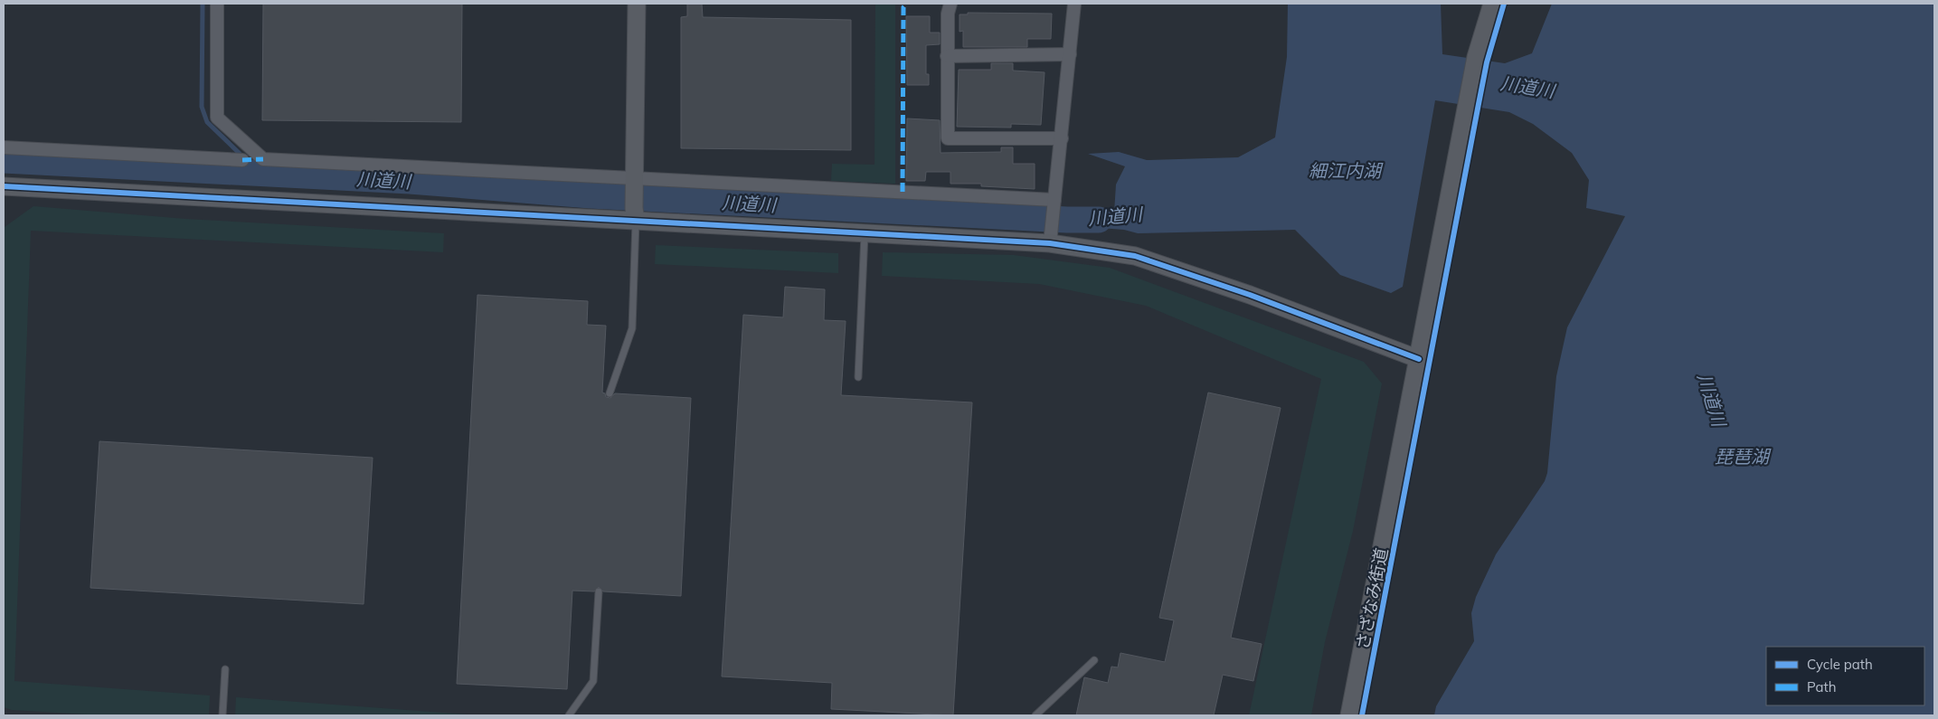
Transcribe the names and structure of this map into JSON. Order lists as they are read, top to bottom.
{
  "streets": {
    "street": ["さざなみ街道"]
  },
  "water": ["川道川", "細江内湖", "琵琶湖"],
  "legend": ["Cycle path", "Path"]
}
